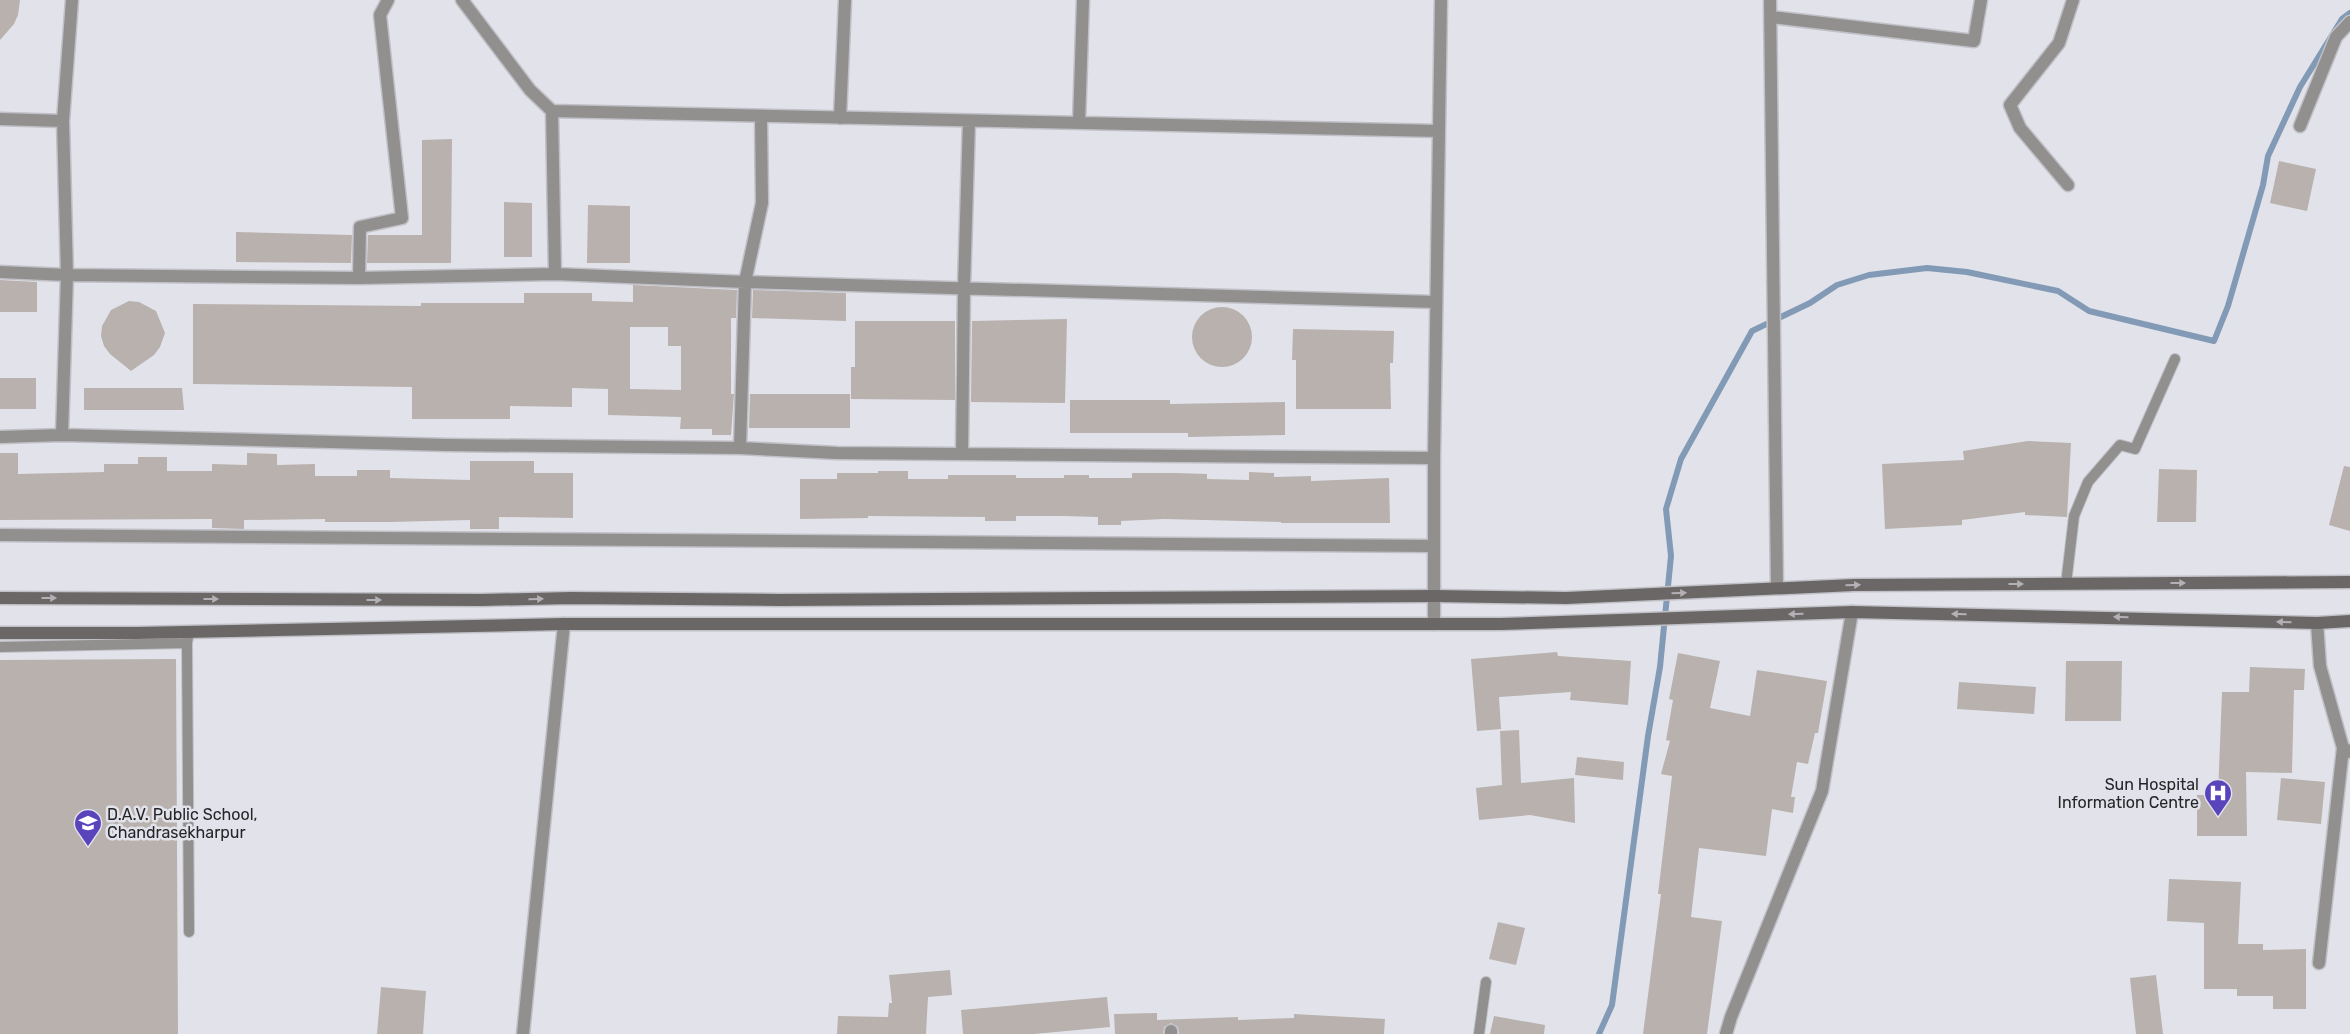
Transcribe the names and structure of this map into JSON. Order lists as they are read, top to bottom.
{
  "places": {
    "hospital": ["Sun Hospital Information Centre"],
    "school or university": ["D.A.V. Public School, Chandrasekharpur"]
  }
}
